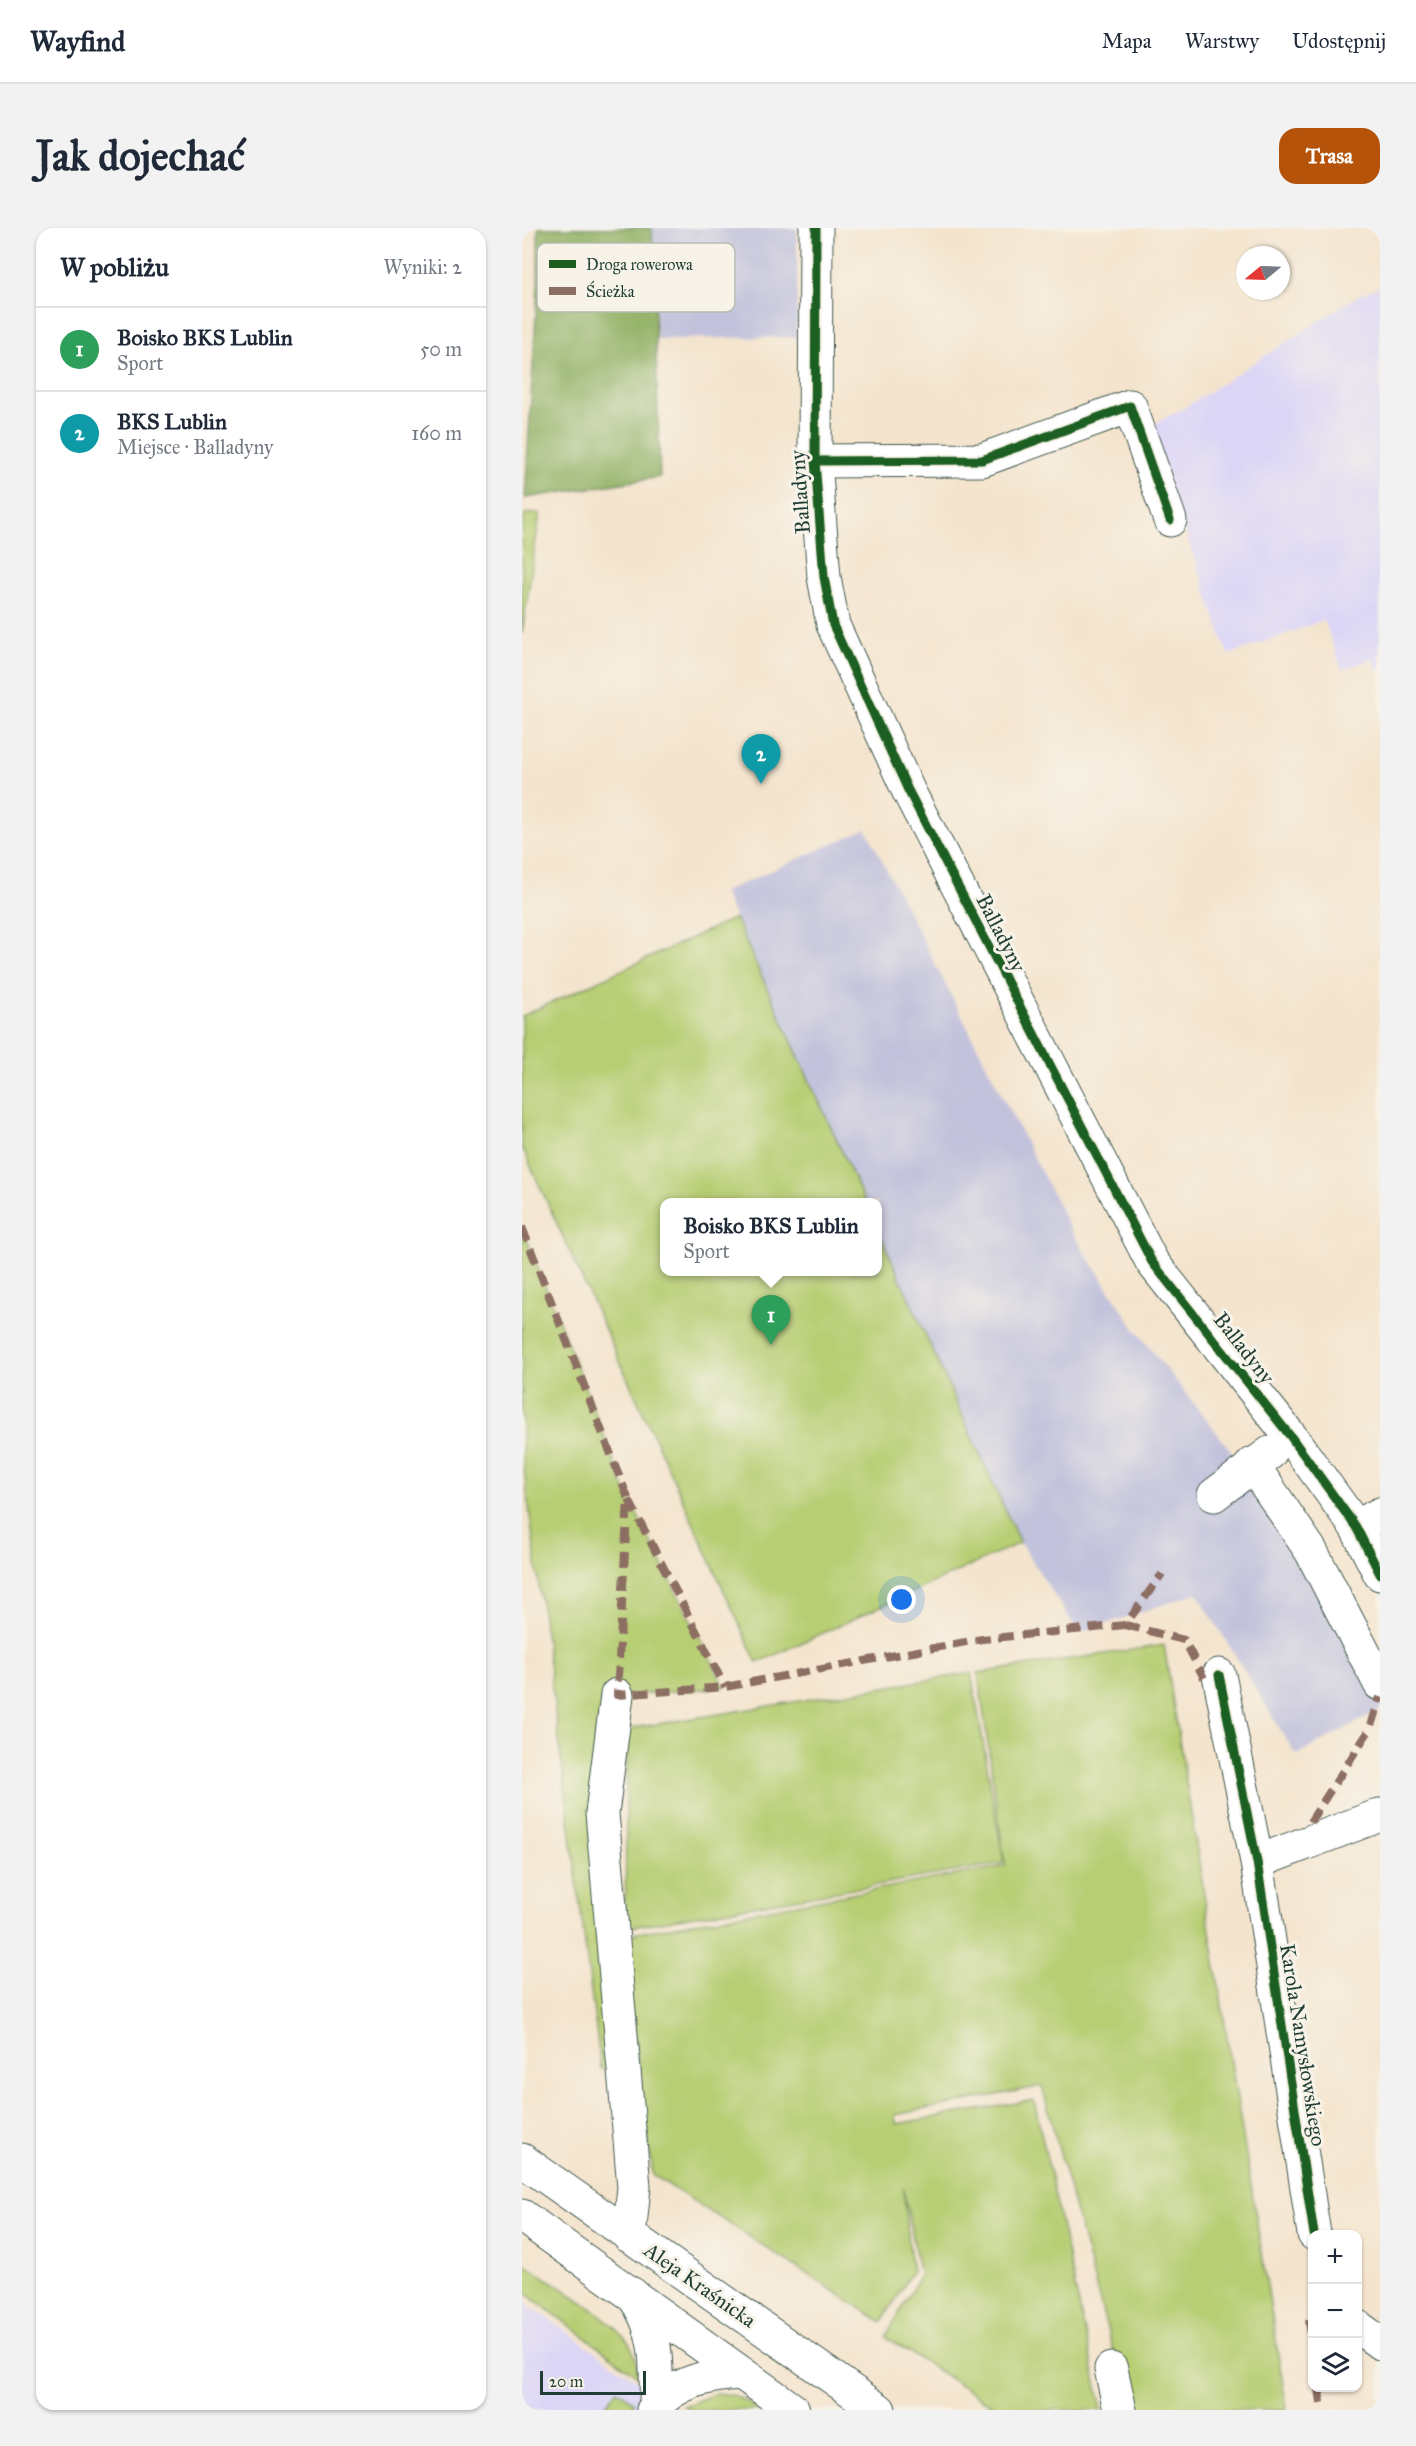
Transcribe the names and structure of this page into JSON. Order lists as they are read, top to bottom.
{
  "streets": {
    "street": ["Balladyny", "Karola Namysłowskiego", "Aleja Kraśnicka"]
  },
  "legend": ["Droga rowerowa", "Ścieżka"],
  "scale_bar": "20 m",
  "north": "left",
  "page": {
    "header": "Wayfind",
    "nav": ["Mapa", "Warstwy", "Udostępnij"],
    "buttons": "Trasa",
    "title": "Jak dojechać",
    "heading": ["W pobliżu", "Wyniki: 2"],
    "list": [
      {
        "mark": "1",
        "name": "Boisko BKS Lublin",
        "note": "Sport",
        "value": "50 m"
      },
      {
        "mark": "2",
        "name": "BKS Lublin",
        "note": "Miejsce · Balladyny",
        "value": "160 m"
      }
    ],
    "pins": ["2", "1"],
    "popup": ["Boisko BKS Lublin", "Sport"],
    "map_buttons": ["+", "−"],
    "scale": "20 m"
  }
}
